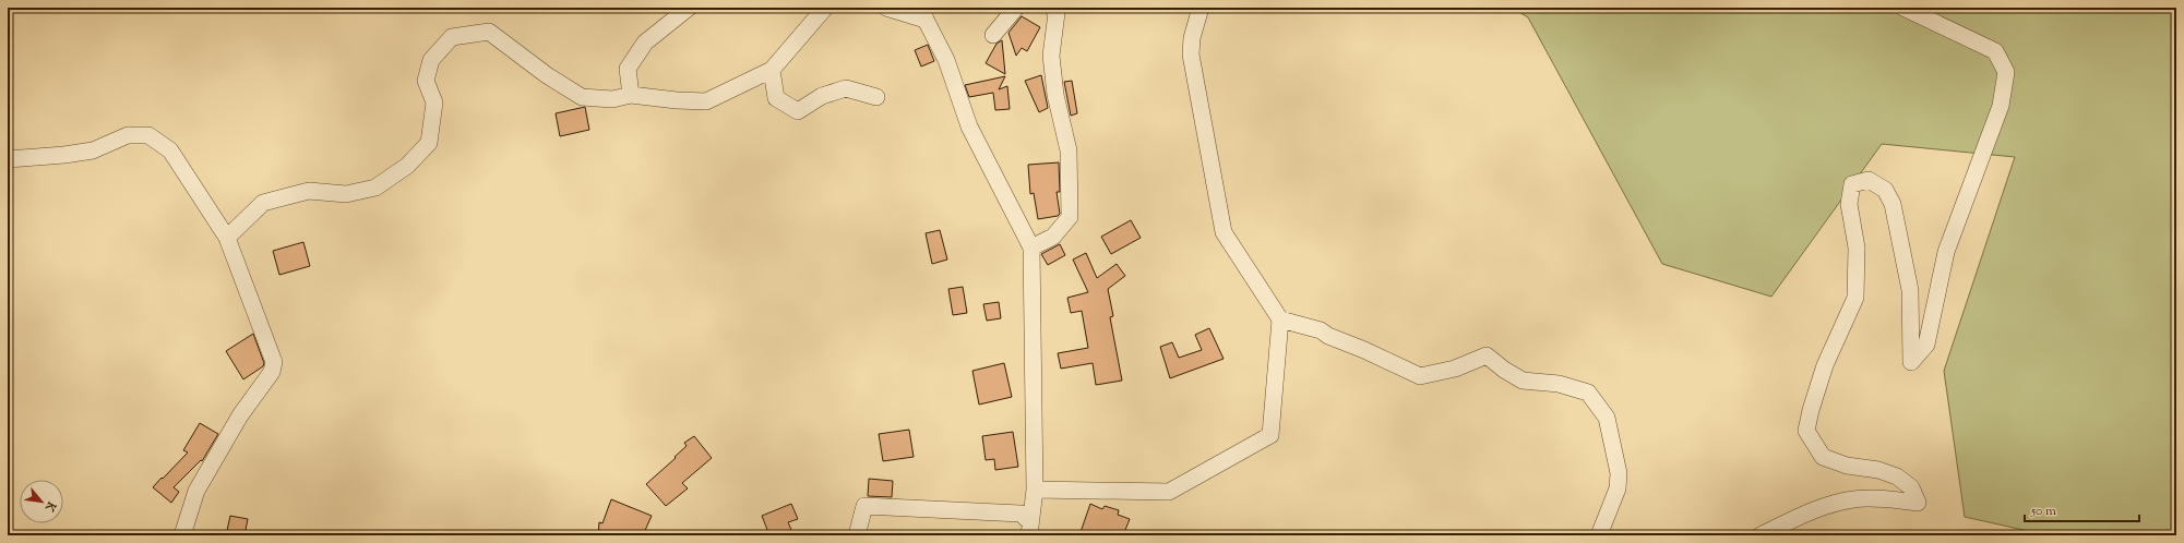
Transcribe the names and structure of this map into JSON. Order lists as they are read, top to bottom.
{
  "scale_bar": "50 m",
  "north": "bottom right"
}
